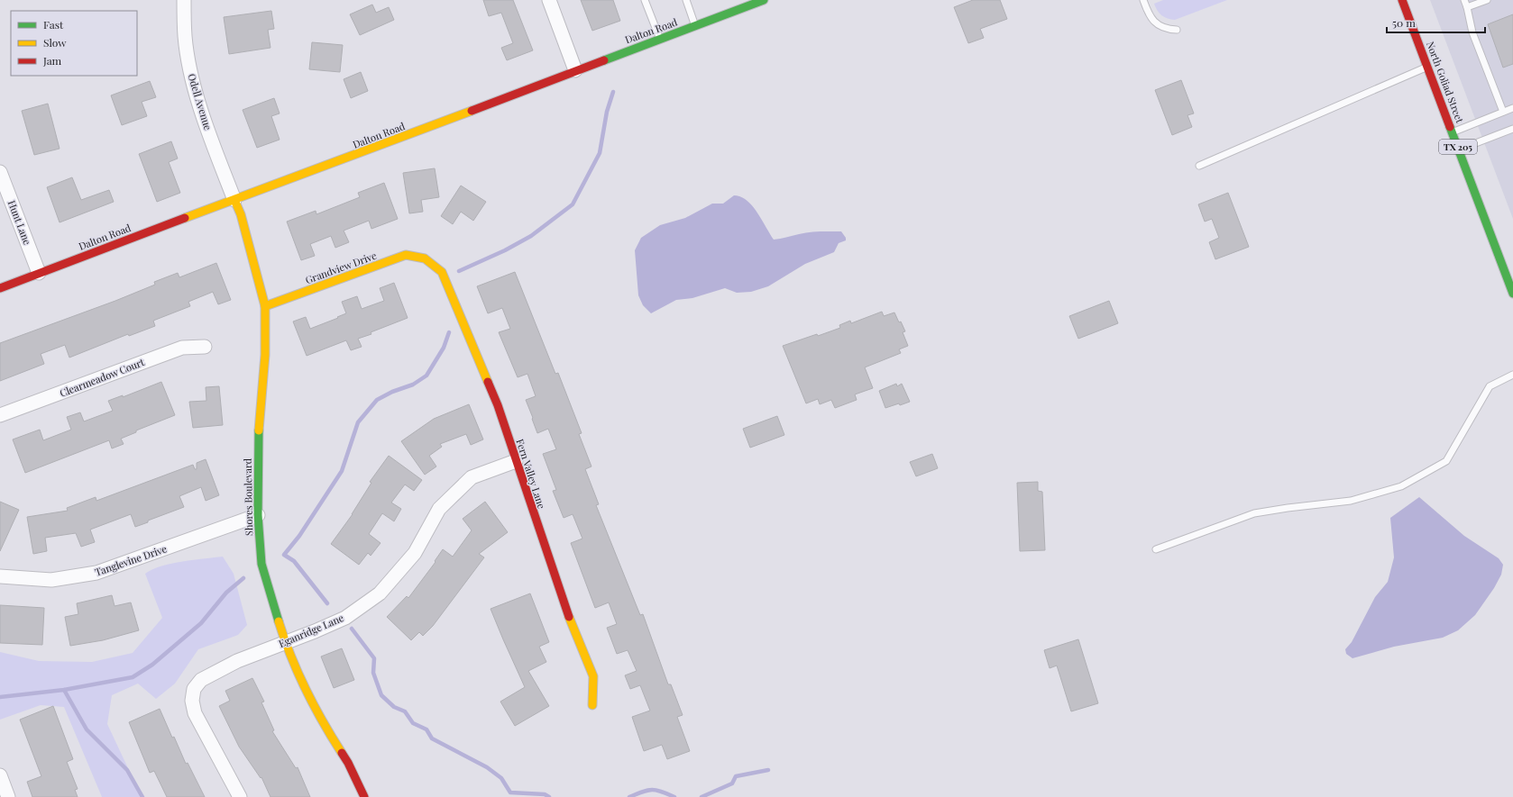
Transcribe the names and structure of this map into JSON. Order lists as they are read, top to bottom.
{
  "streets": {
    "street": [
      "Dalton Road",
      "North Goliad Street",
      "Odell Avenue",
      "TX 205",
      "Hunt Lane",
      "Grandview Drive",
      "Clearmeadow Court",
      "Fern Valley Lane",
      "Shores Boulevard",
      "Tanglevine Drive",
      "Eganridge Lane"
    ]
  },
  "crossings": [
    ["Dalton Road", "Odell Avenue"],
    ["Dalton Road", "Hunt Lane"],
    ["Dalton Road", "Shores Boulevard"],
    ["Odell Avenue", "Shores Boulevard"],
    ["Grandview Drive", "Fern Valley Lane"],
    ["Grandview Drive", "Shores Boulevard"],
    ["Fern Valley Lane", "Eganridge Lane"],
    ["Shores Boulevard", "Tanglevine Drive"],
    ["Shores Boulevard", "Eganridge Lane"]
  ],
  "legend": ["Fast", "Slow", "Jam"],
  "scale_bar": "50 m"
}
